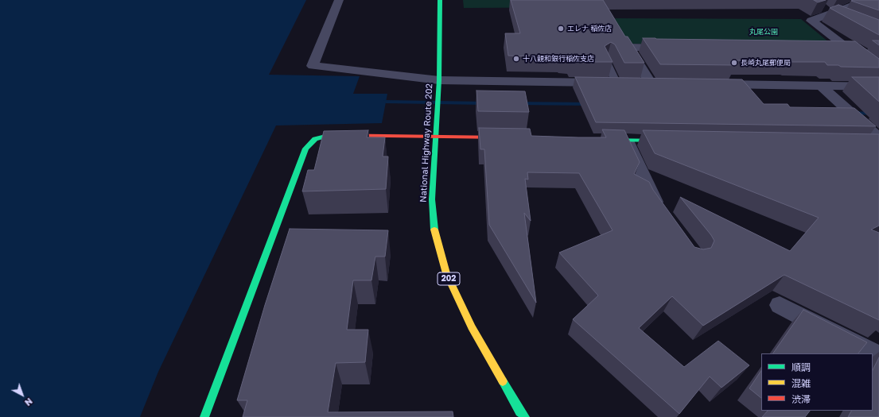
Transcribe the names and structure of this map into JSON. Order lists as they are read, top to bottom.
{
  "streets": {
    "main road": ["National Highway Route 202", "202"]
  },
  "parks": ["丸尾公園"],
  "places": ["エレナ 稲佐店", "十八親和銀行稲佐支店", "長崎丸尾郵便局"],
  "legend": ["順調", "混雑", "渋滞"],
  "north": "bottom right"
}
